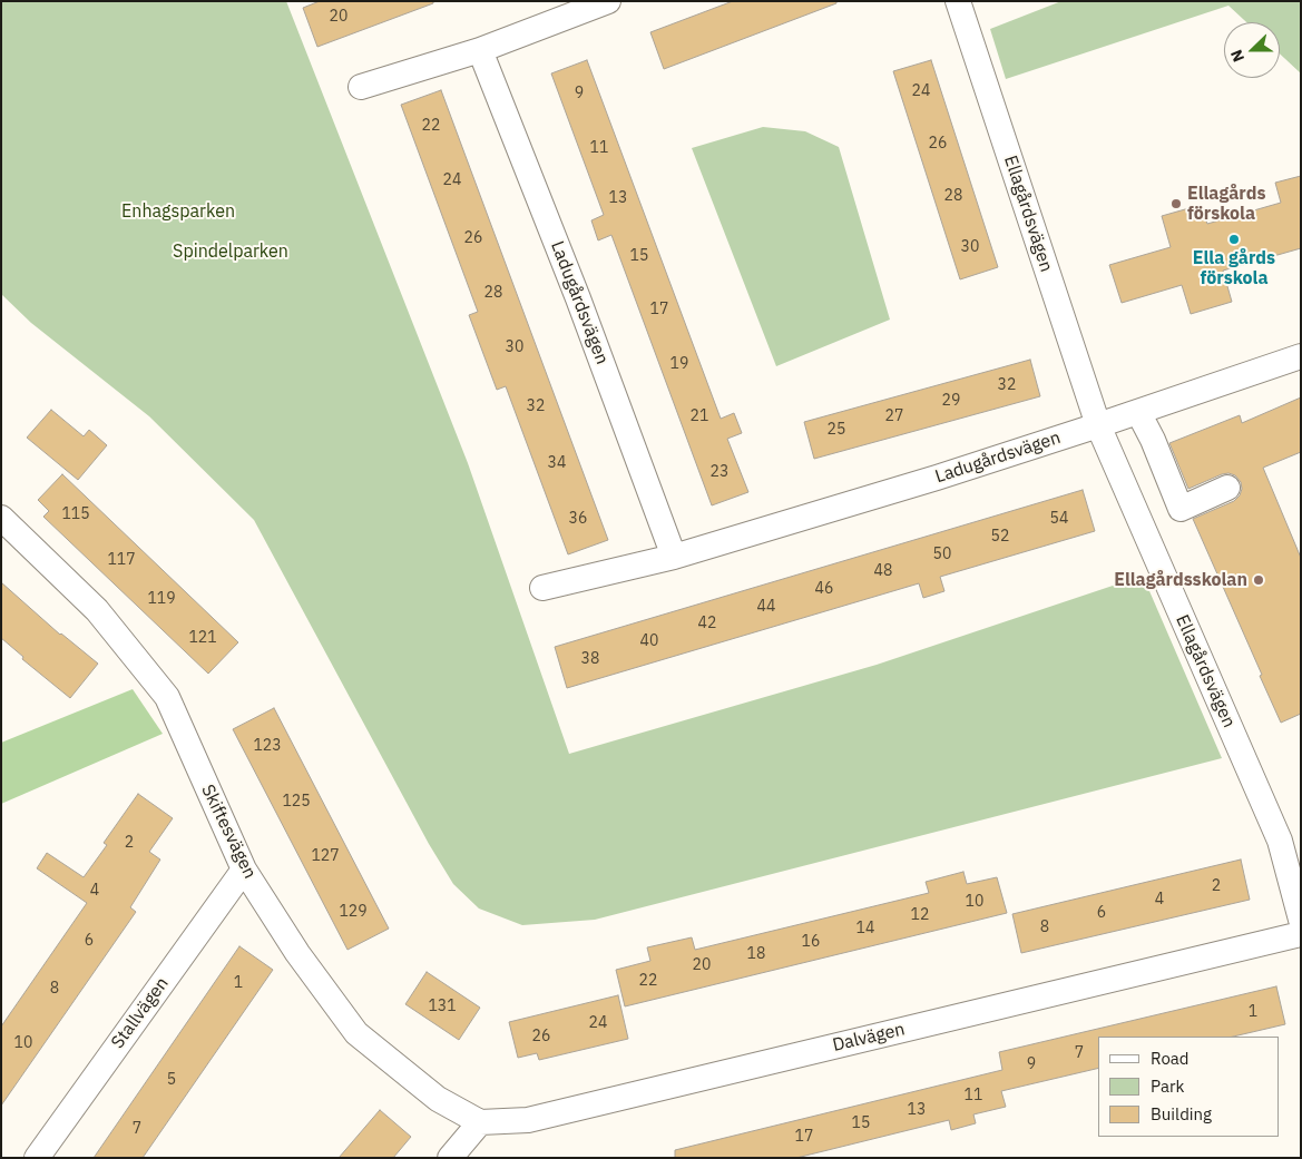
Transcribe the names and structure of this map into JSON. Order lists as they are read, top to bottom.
{
  "streets": {
    "street": [
      "Ellagårdsvägen",
      "Ladugårdsvägen",
      "Skiftesvägen",
      "Stallvägen",
      "Dalvägen"
    ]
  },
  "crossings": [
    ["Ellagårdsvägen", "Ladugårdsvägen"],
    ["Skiftesvägen", "Stallvägen"],
    ["Skiftesvägen", "Dalvägen"]
  ],
  "parks": ["Enhagsparken", "Spindelparken"],
  "places": ["Ellagårds förskola", "Ella gårds förskola", "Ellagårdsskolan"],
  "house_numbers": [
    "20",
    "24",
    "9",
    "22",
    "26",
    "11",
    "24",
    "28",
    "13",
    "26",
    "30",
    "15",
    "28",
    "17",
    "30",
    "19",
    "32",
    "29",
    "32",
    "21",
    "27",
    "25",
    "34",
    "23",
    "115",
    "36",
    "54",
    "52",
    "50",
    "117",
    "48",
    "46",
    "119",
    "44",
    "42",
    "121",
    "40",
    "38",
    "123",
    "125",
    "2",
    "127",
    "2",
    "4",
    "4",
    "10",
    "129",
    "6",
    "12",
    "8",
    "14",
    "6",
    "16",
    "18",
    "20",
    "22",
    "1",
    "8",
    "131",
    "1",
    "24",
    "26",
    "10",
    "7",
    "9",
    "5",
    "11",
    "13",
    "15",
    "7",
    "17"
  ],
  "legend": ["Road", "Park", "Building"],
  "north": "left"
}
